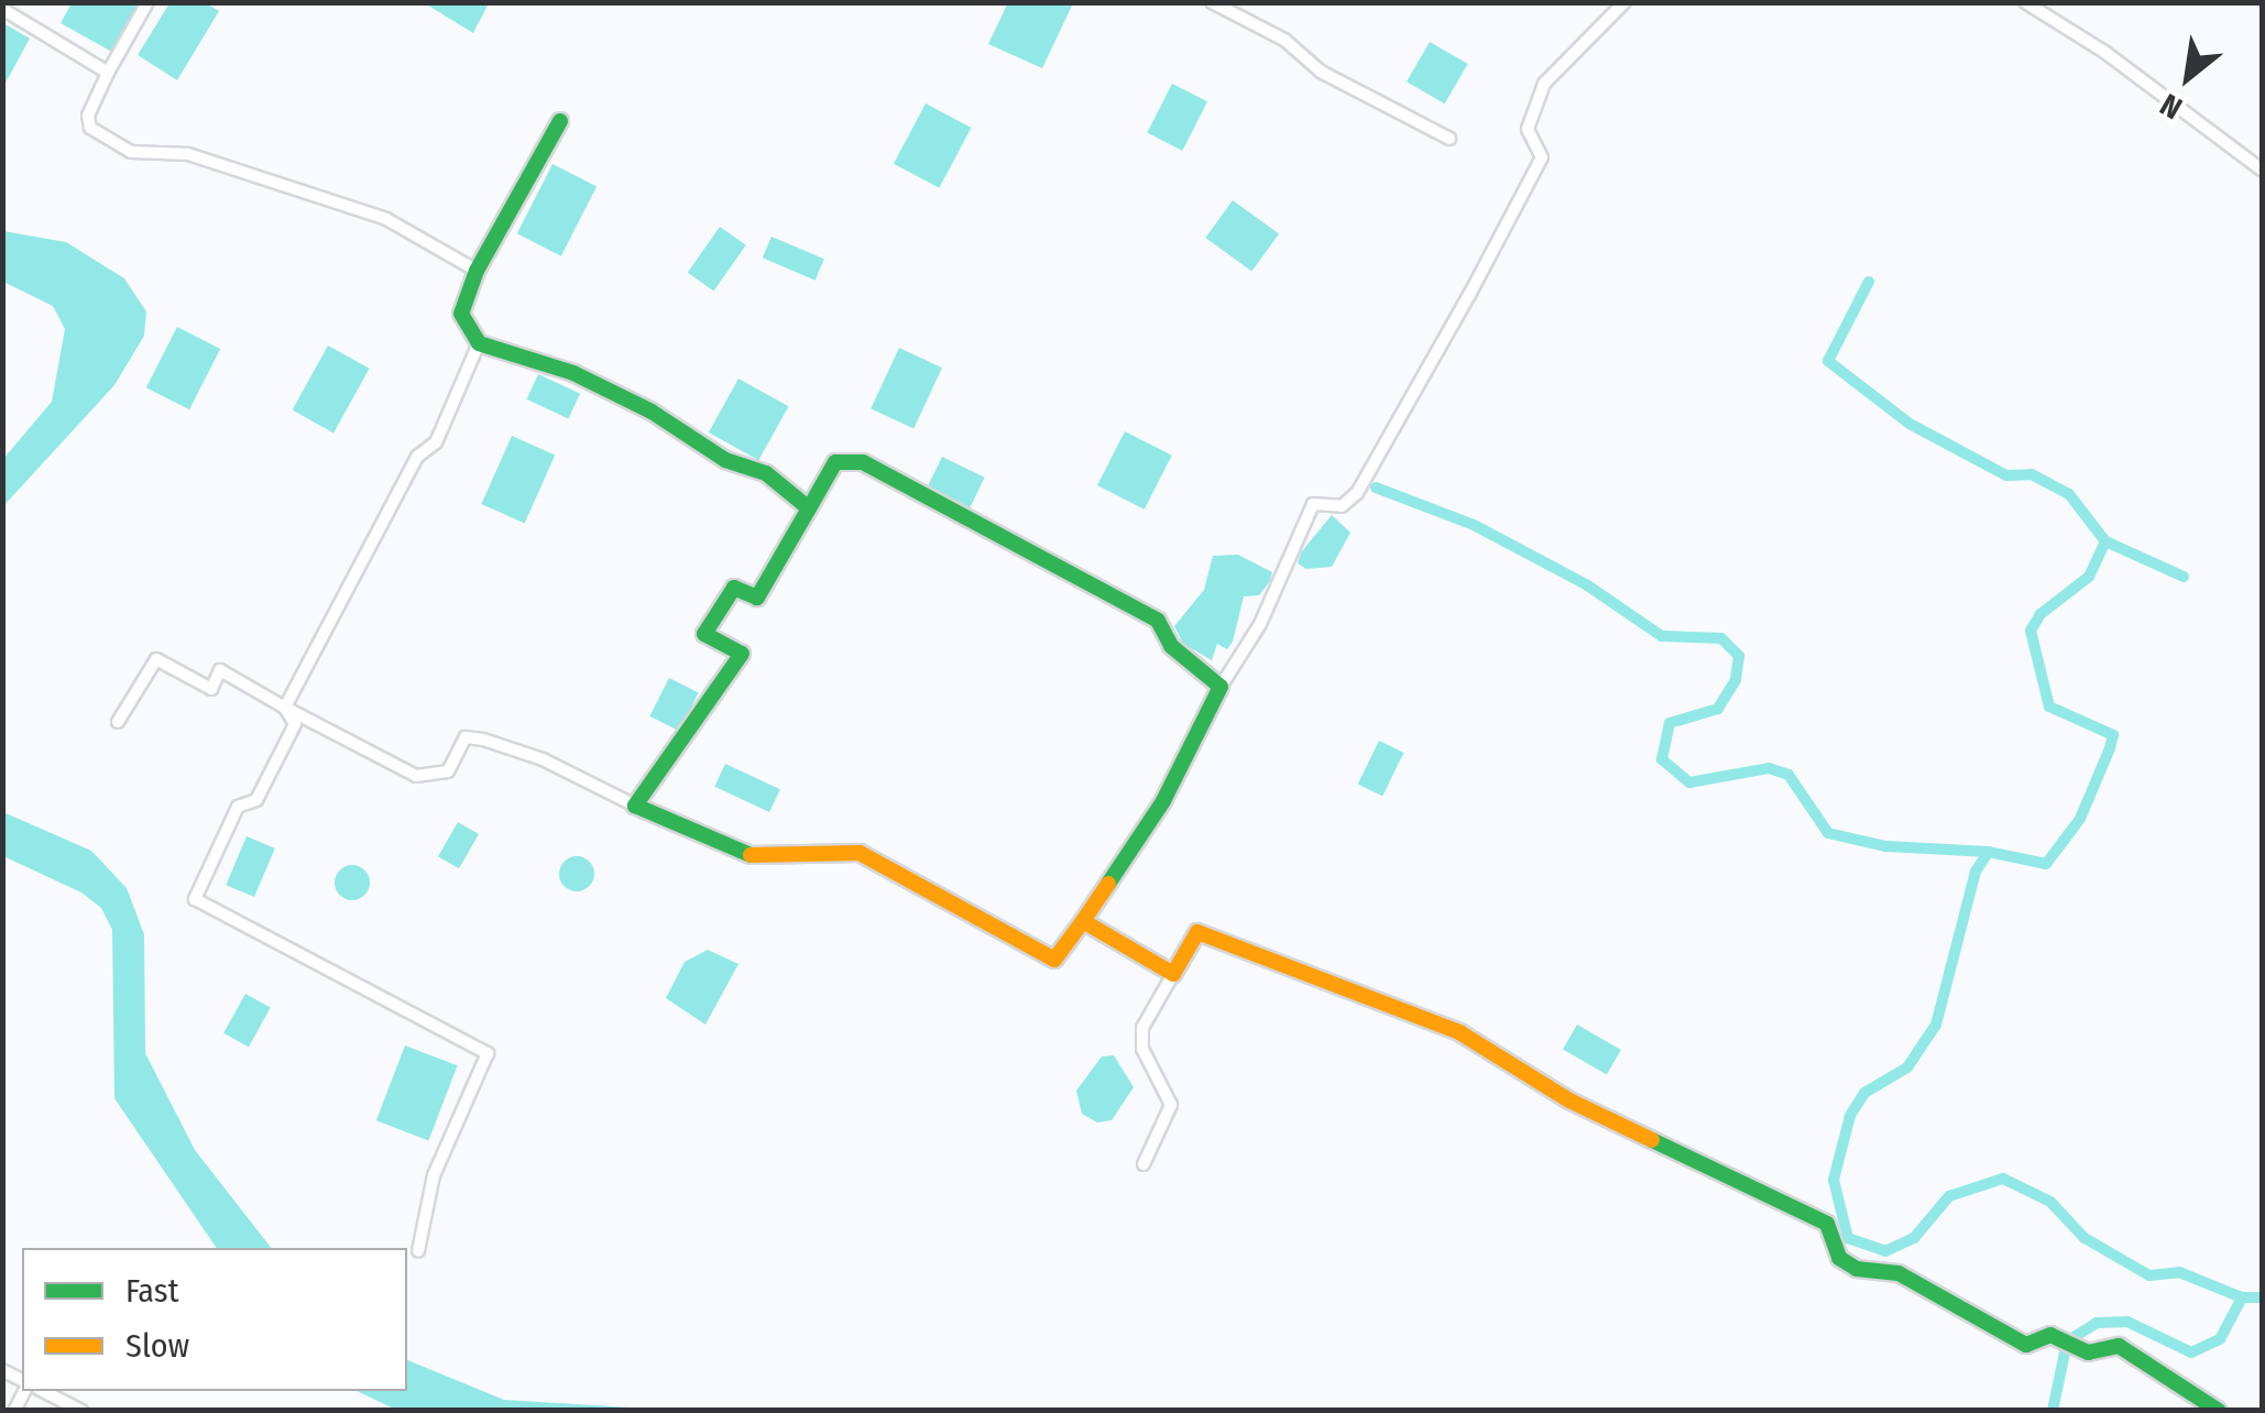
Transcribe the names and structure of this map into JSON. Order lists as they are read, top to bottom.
{
  "legend": ["Fast", "Slow"],
  "north": "bottom left"
}
